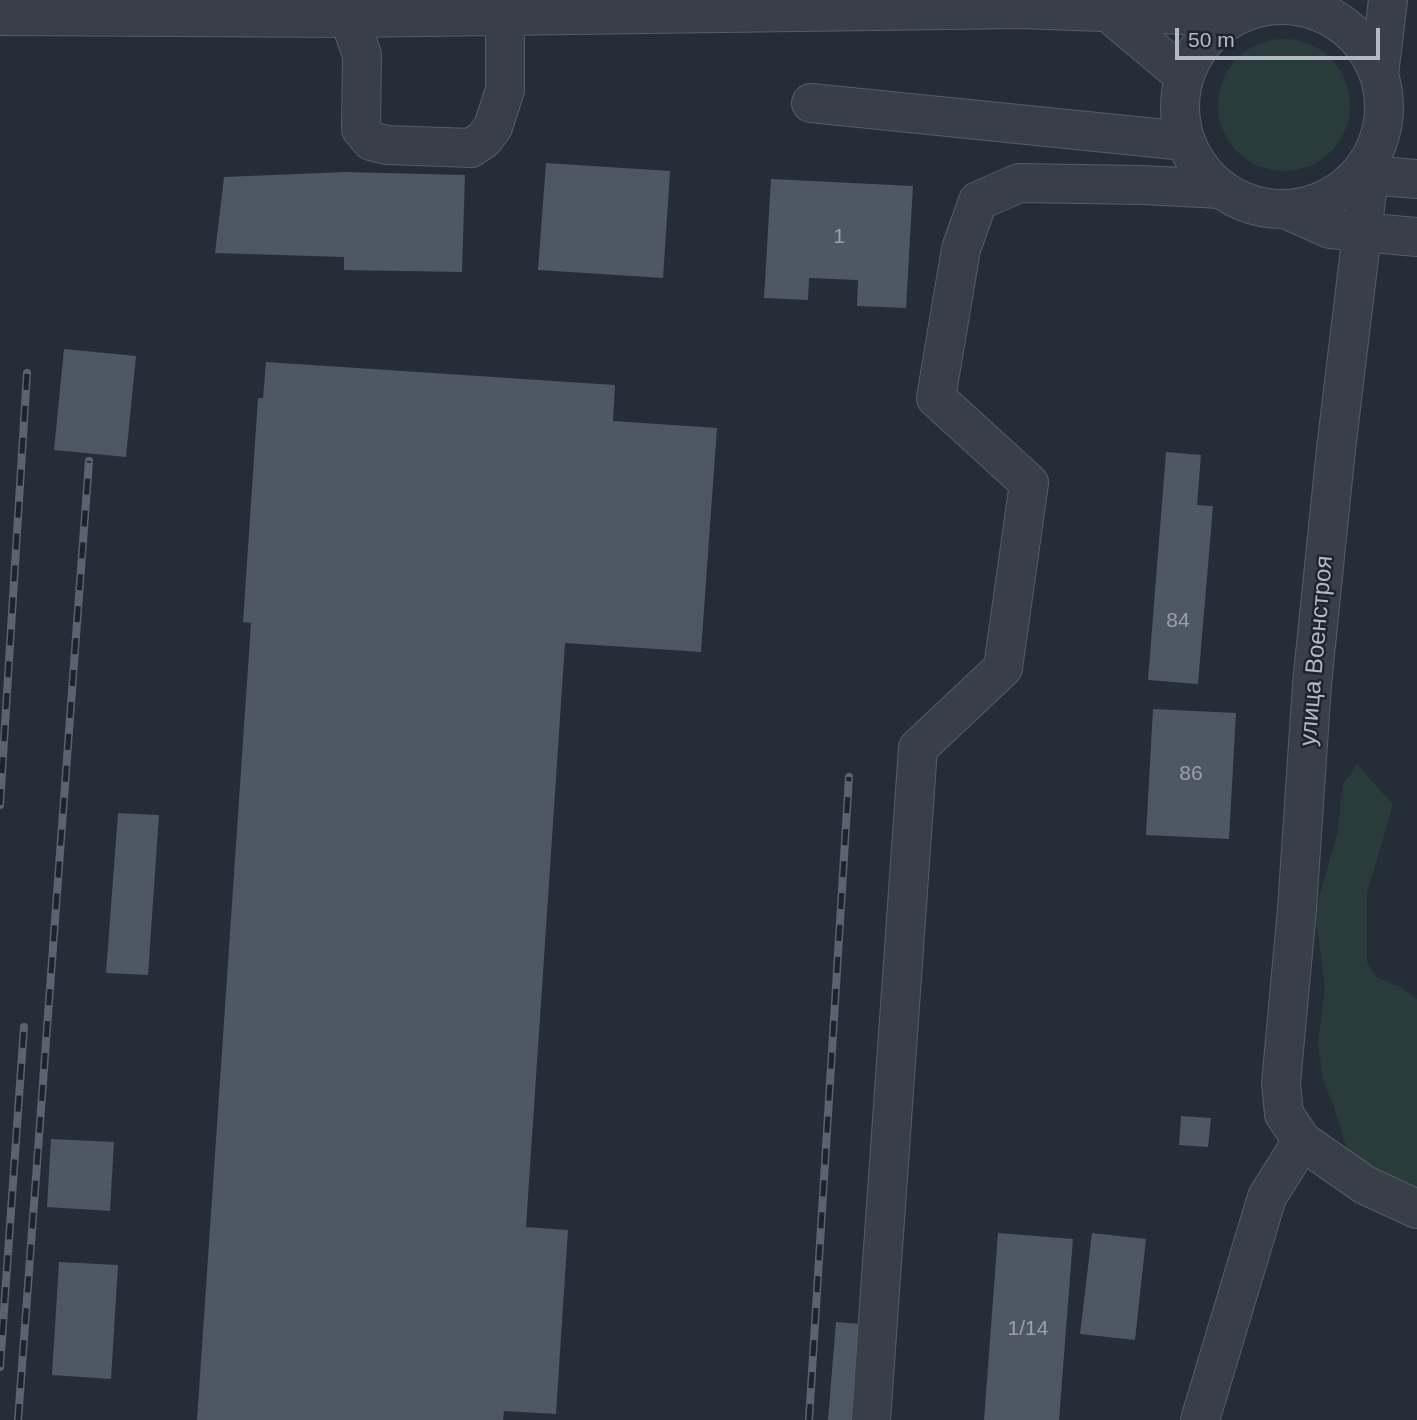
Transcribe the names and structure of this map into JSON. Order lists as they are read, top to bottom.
{
  "streets": {
    "street": ["улица Военстроя"]
  },
  "house_numbers": [
    "1",
    "84",
    "86",
    "1/14"
  ],
  "scale_bar": "50 m"
}
